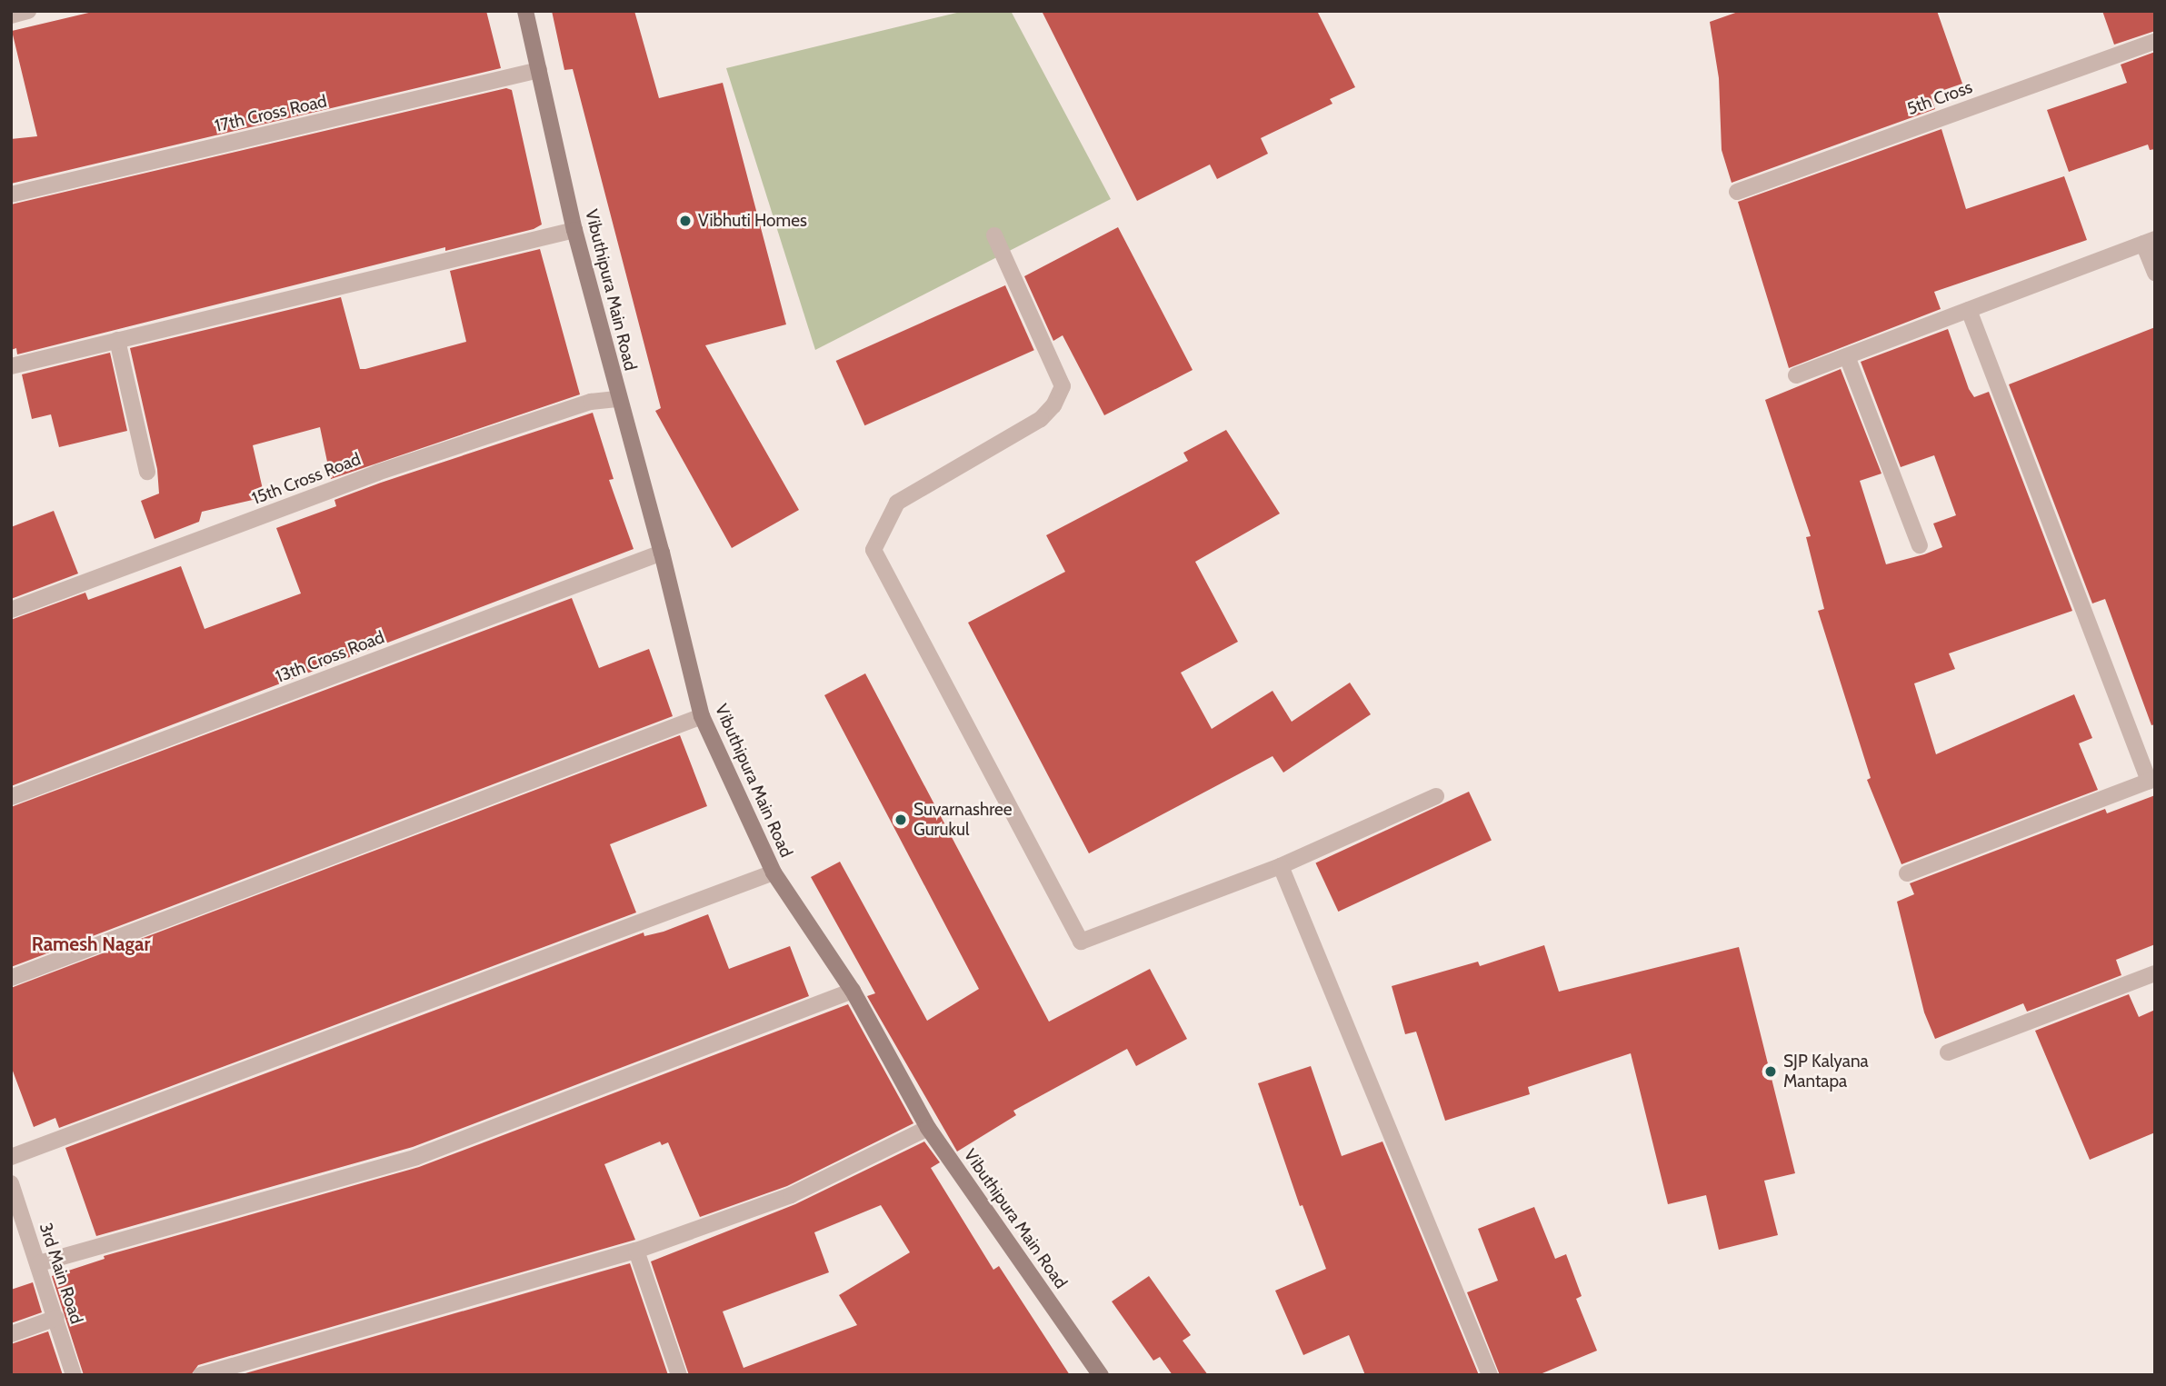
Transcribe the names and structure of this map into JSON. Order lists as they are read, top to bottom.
{
  "streets": {
    "street": [
      "5th Cross",
      "17th Cross Road",
      "Vibuthipura Main Road",
      "15th Cross Road",
      "13th Cross Road",
      "3rd Main Road"
    ]
  },
  "crossings": [
    ["17th Cross Road", "Vibuthipura Main Road"],
    ["Vibuthipura Main Road", "15th Cross Road"],
    ["Vibuthipura Main Road", "13th Cross Road"]
  ],
  "districts": ["Ramesh Nagar"],
  "places": ["Vibhuti Homes", "Suvarnashree Gurukul", "SJP Kalyana Mantapa"]
}
